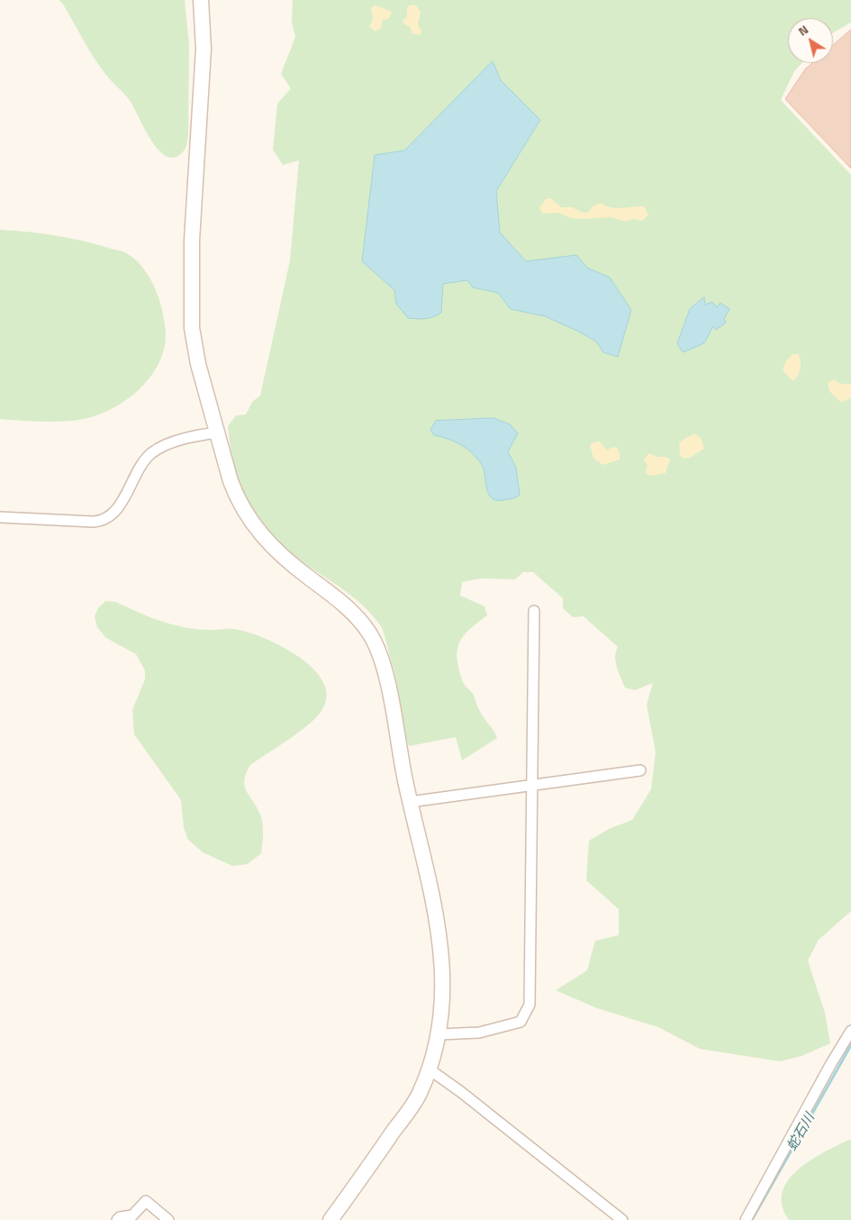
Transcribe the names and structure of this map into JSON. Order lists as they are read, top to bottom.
{
  "water": ["蛇石川"],
  "north": "top left"
}
